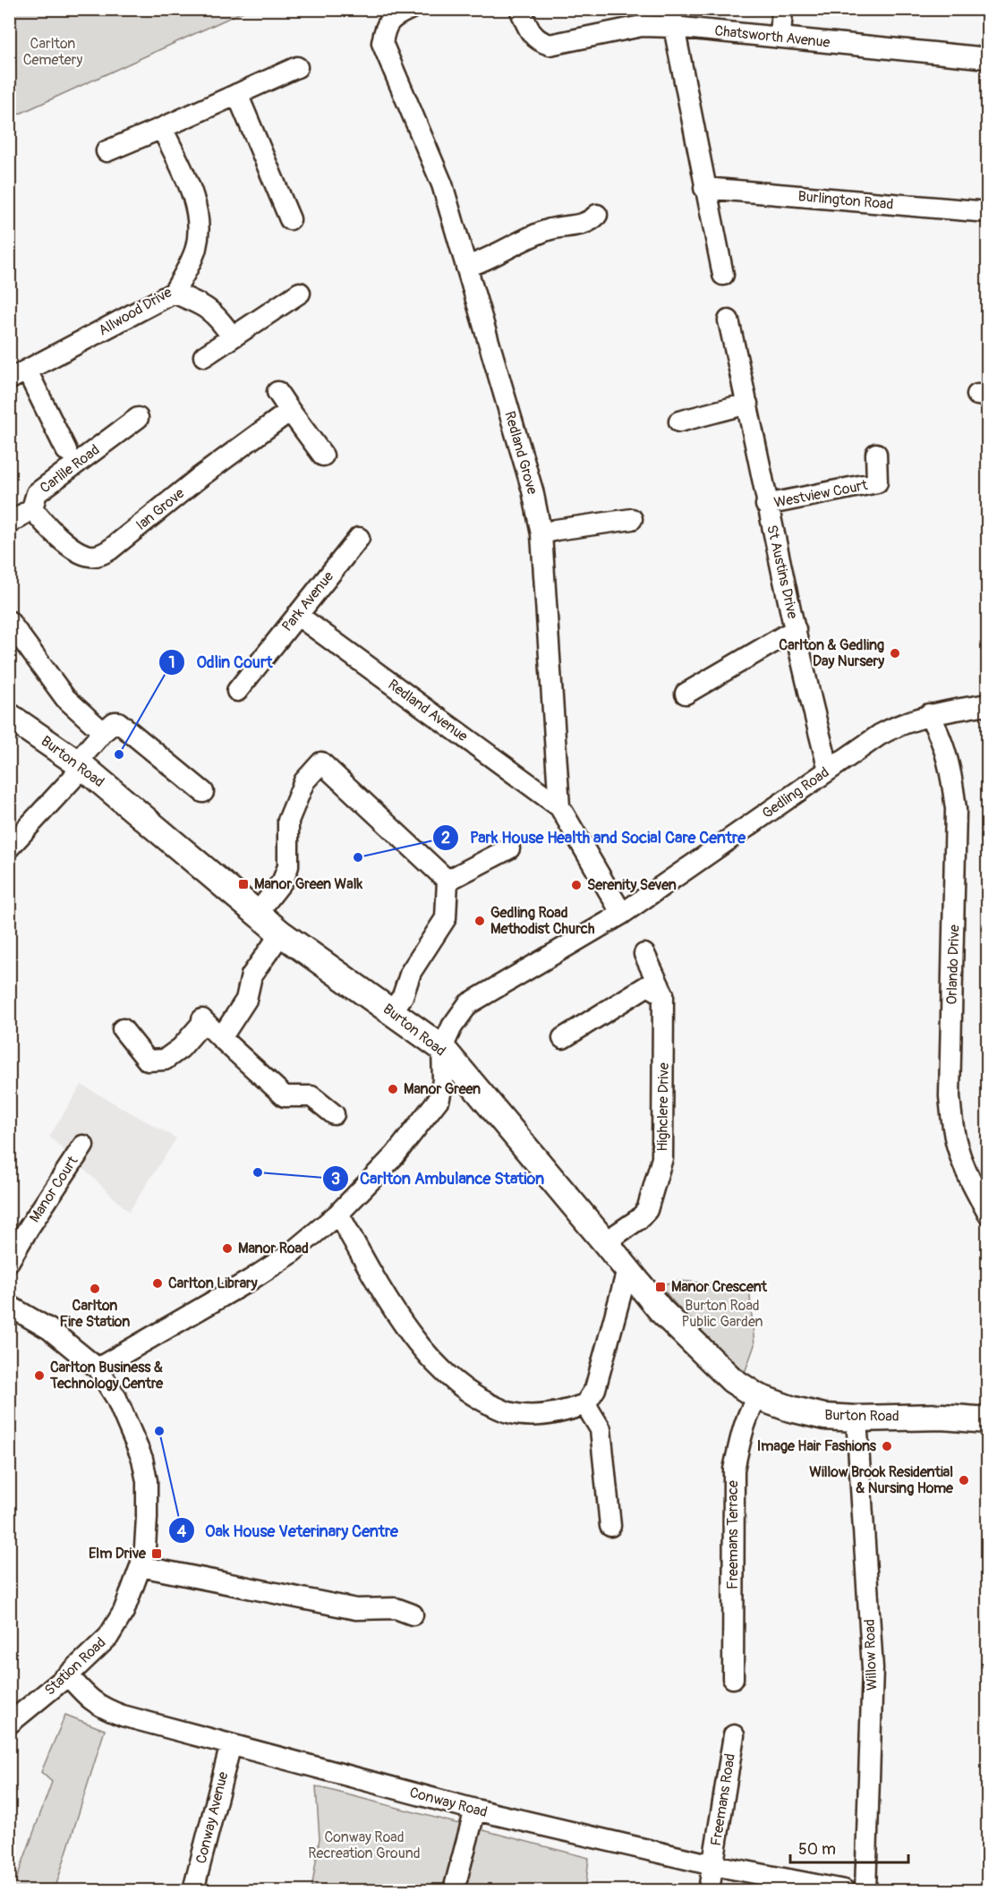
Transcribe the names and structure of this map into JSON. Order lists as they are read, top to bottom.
{
  "streets": {
    "main road": ["Burton Road"],
    "street": [
      "Chatsworth Avenue",
      "Burlington Road",
      "Allwood Drive",
      "Redland Grove",
      "Carlile Road",
      "Westview Court",
      "Ian Grove",
      "St Austins Drive",
      "Park Avenue",
      "Redland Avenue",
      "Gedling Road",
      "Orlando Drive",
      "Highclere Drive",
      "Manor Court",
      "Freemans Terrace",
      "Willow Road",
      "Station Road",
      "Freemans Road",
      "Conway Road",
      "Conway Avenue"
    ]
  },
  "crossings": [
    ["Redland Grove", "Redland Avenue"],
    ["Redland Grove", "Gedling Road"],
    ["Carlile Road", "Ian Grove"],
    ["Westview Court", "St Austins Drive"],
    ["St Austins Drive", "Gedling Road"],
    ["Park Avenue", "Redland Avenue"],
    ["Burton Road", "Gedling Road"],
    ["Burton Road", "Highclere Drive"],
    ["Burton Road", "Freemans Terrace"],
    ["Burton Road", "Willow Road"],
    ["Gedling Road", "Orlando Drive"],
    ["Station Road", "Conway Road"],
    ["Freemans Road", "Conway Road"],
    ["Conway Road", "Conway Avenue"]
  ],
  "parks": ["Carlton Cemetery", "Burton Road Public Garden", "Conway Road Recreation Ground"],
  "places": {
    "other": [
      "Carlton & Gedling Day Nursery",
      "Odlin Court",
      "Park House Health and Social Care Centre",
      "Serenity Seven",
      "Gedling Road Methodist Church",
      "Manor Green",
      "Carlton Ambulance Station",
      "Manor Road",
      "Carlton Library",
      "Carlton Fire Station",
      "Carlton Business & Technology Centre",
      "Oak House Veterinary Centre",
      "Image Hair Fashions",
      "Willow Brook Residential & Nursing Home"
    ],
    "transit": ["Manor Green Walk", "Manor Crescent", "Elm Drive"]
  },
  "scale_bar": "50 m"
}
